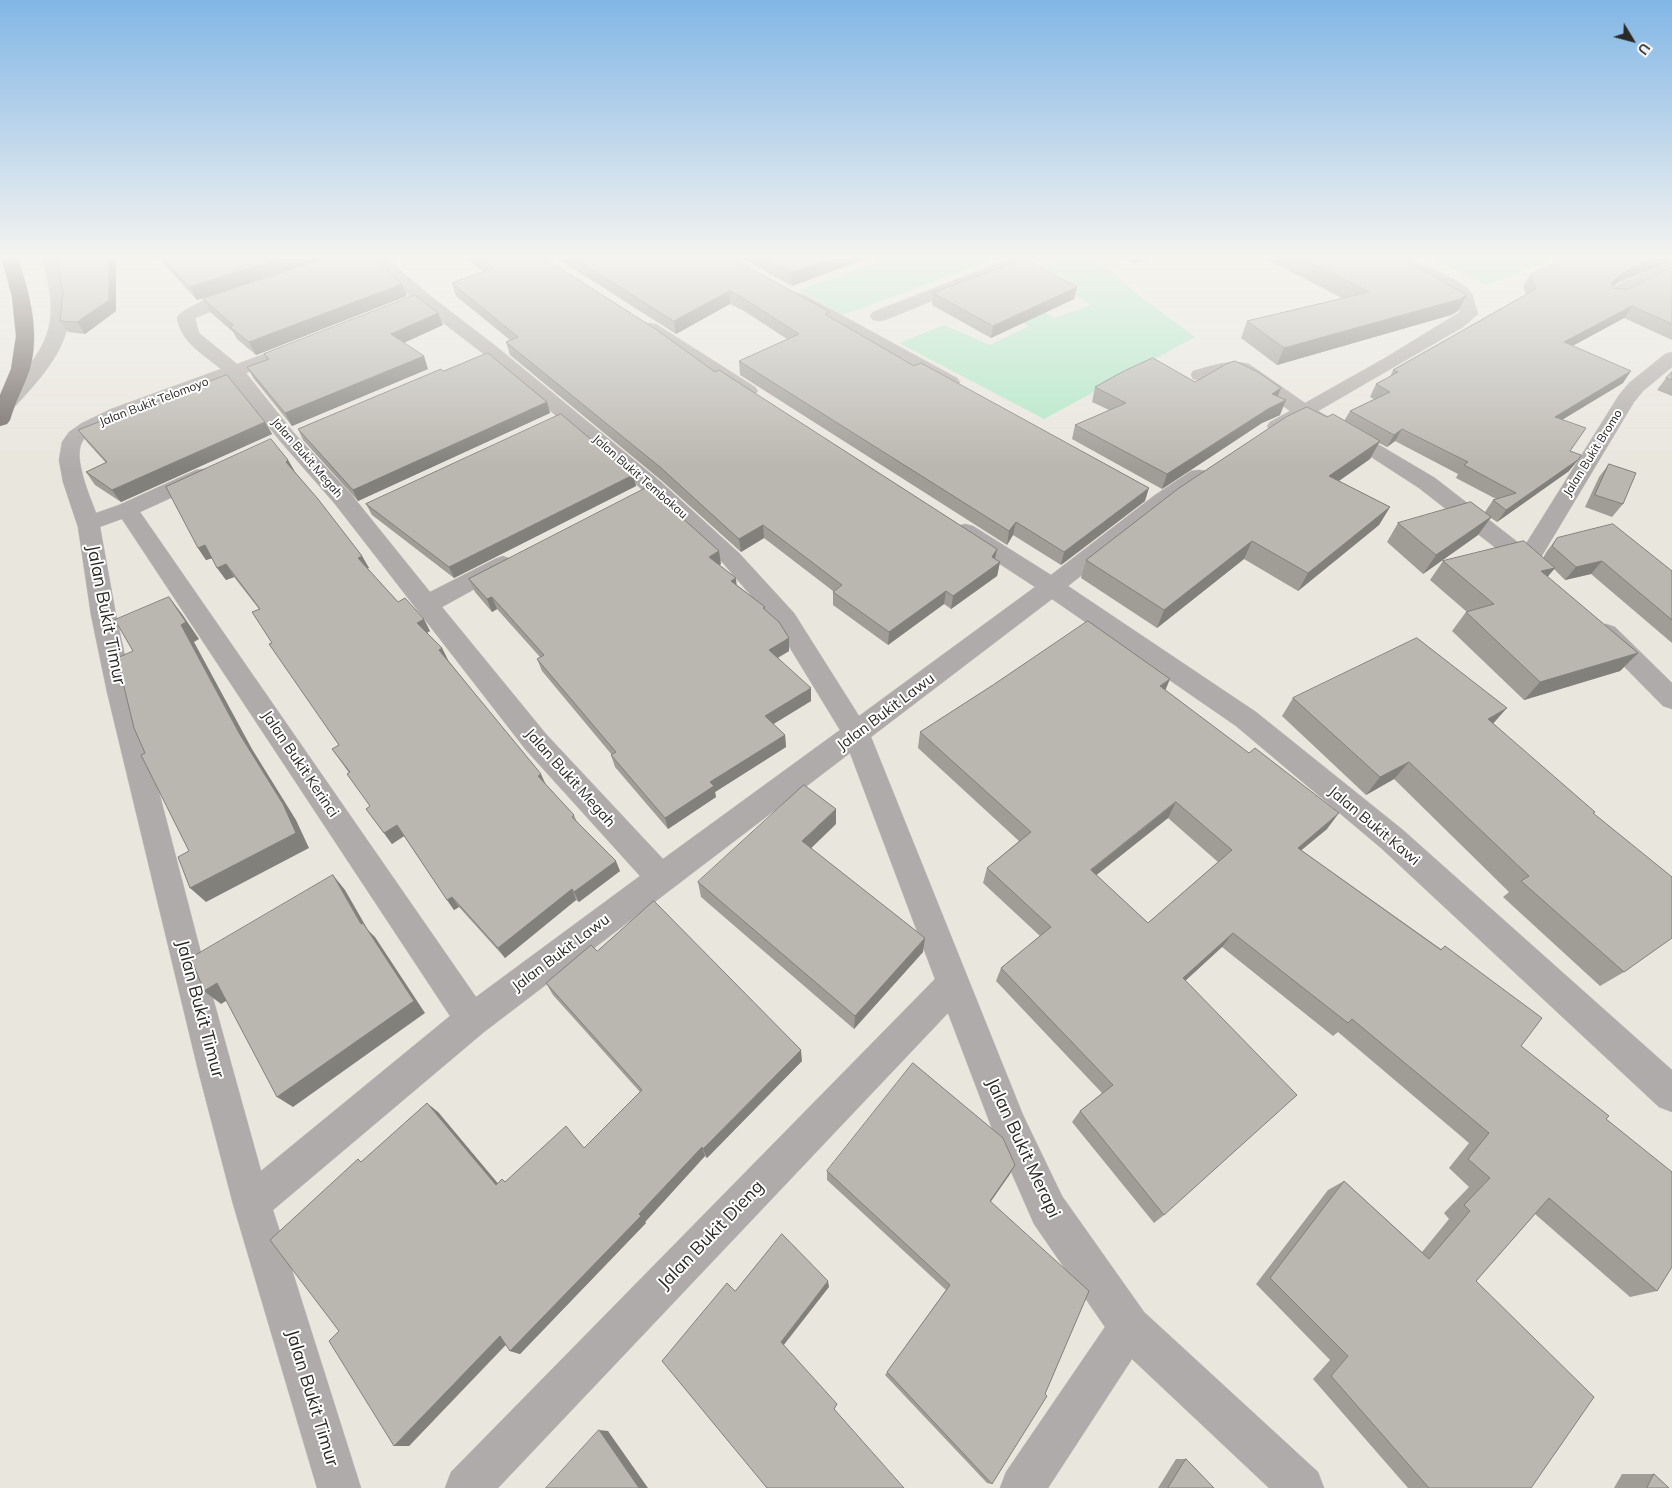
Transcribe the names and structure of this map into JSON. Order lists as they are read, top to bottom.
{
  "streets": {
    "street": [
      "Jalan Bukit Telomoyo",
      "Jalan Bukit Bromo",
      "Jalan Bukit Megah",
      "Jalan Bukit Tembakau",
      "Jalan Bukit Timur",
      "Jalan Bukit Lawu",
      "Jalan Bukit Kerinci",
      "Jalan Bukit Kawi",
      "Jalan Bukit Merapi",
      "Jalan Bukit Dieng"
    ]
  },
  "crossings": [
    ["Jalan Bukit Telomoyo", "Jalan Bukit Megah"],
    ["Jalan Bukit Telomoyo", "Jalan Bukit Timur"],
    ["Jalan Bukit Megah", "Jalan Bukit Lawu"],
    ["Jalan Bukit Tembakau", "Jalan Bukit Lawu"],
    ["Jalan Bukit Tembakau", "Jalan Bukit Merapi"],
    ["Jalan Bukit Timur", "Jalan Bukit Lawu"],
    ["Jalan Bukit Lawu", "Jalan Bukit Kerinci"],
    ["Jalan Bukit Lawu", "Jalan Bukit Kawi"],
    ["Jalan Bukit Lawu", "Jalan Bukit Merapi"],
    ["Jalan Bukit Merapi", "Jalan Bukit Dieng"]
  ],
  "north": "bottom right"
}
